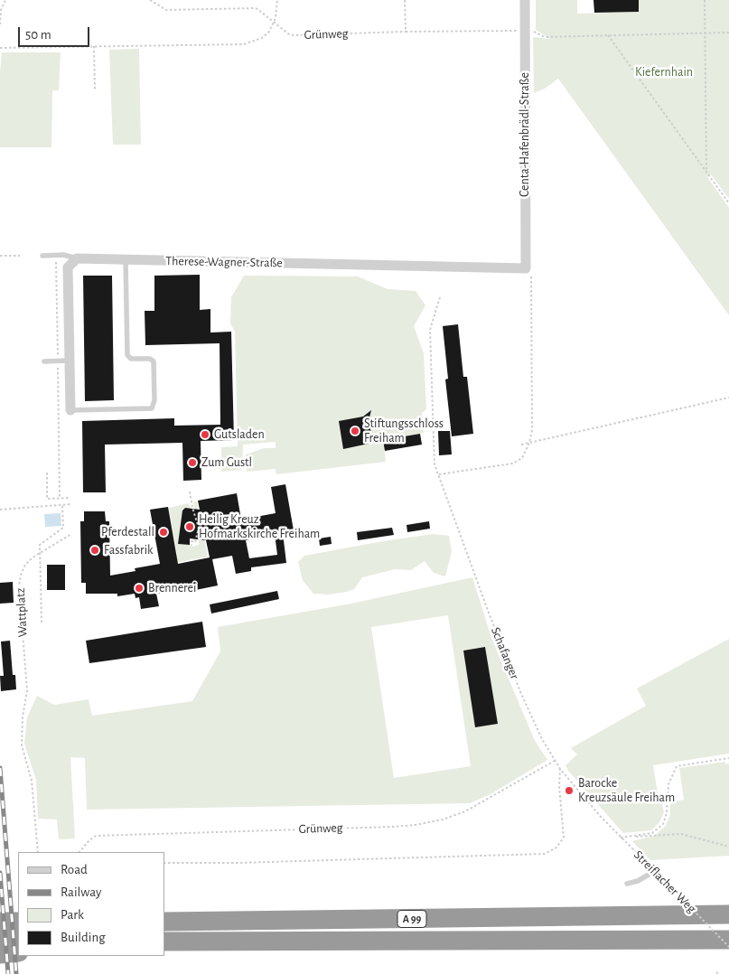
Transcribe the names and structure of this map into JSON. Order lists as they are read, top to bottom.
{
  "streets": {
    "highway": ["A 99"],
    "street": ["Centa-Hafenbrädl-Straße", "Therese-Wagner-Straße"],
    "path": [
      "Grünweg",
      "Wattplatz",
      "Schafanger",
      "Streiflacher Weg"
    ]
  },
  "crossings": [
    ["Grünweg", "Centa-Hafenbrädl-Straße"],
    ["Grünweg", "Schafanger"],
    ["Centa-Hafenbrädl-Straße", "Therese-Wagner-Straße"],
    ["Schafanger", "Streiflacher Weg"]
  ],
  "parks": ["Kiefernhain"],
  "places": [
    "Stiftungsschloss Freiham",
    "Gutsladen",
    "Zum Gustl",
    "Heilig Kreuz Hofmarkskirche Freiham",
    "Pferdestall",
    "Fassfabrik",
    "Brennerei",
    "Barocke Kreuzsäule Freiham"
  ],
  "legend": [
    "Road",
    "Railway",
    "Park",
    "Building"
  ],
  "scale_bar": "50 m"
}
